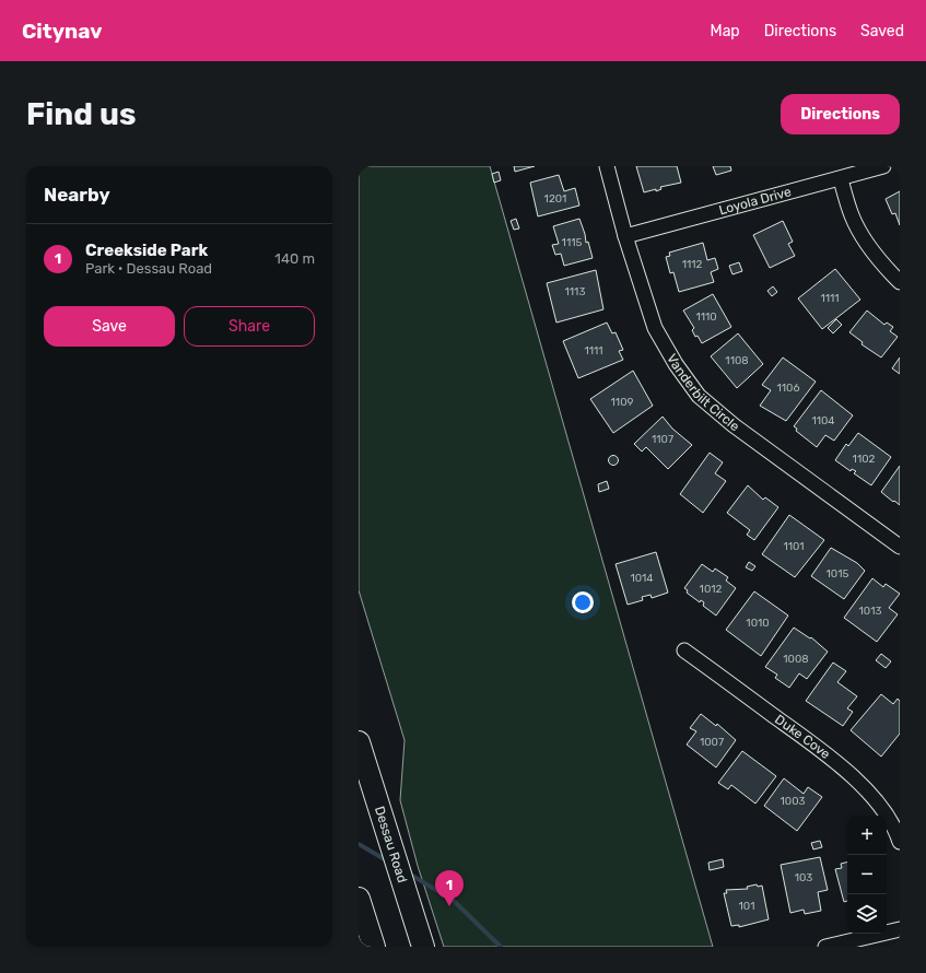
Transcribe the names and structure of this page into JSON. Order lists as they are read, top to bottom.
{
  "streets": {
    "main road": ["Dessau Road"],
    "street": ["Loyola Drive", "Vanderbilt Circle", "Duke Cove"]
  },
  "crossings": [
    ["Loyola Drive", "Vanderbilt Circle"]
  ],
  "house_numbers": [
    "1201",
    "1115",
    "1112",
    "1113",
    "1111",
    "1110",
    "1111",
    "1108",
    "1106",
    "1109",
    "1104",
    "1107",
    "1102",
    "1101",
    "1015",
    "1014",
    "1012",
    "1013",
    "1010",
    "1008",
    "1007",
    "1003",
    "103",
    "101"
  ],
  "page": {
    "header": "Citynav",
    "nav": ["Map", "Directions", "Saved"],
    "buttons": [
      "Directions",
      ["Save", "Share"]
    ],
    "title": "Find us",
    "heading": "Nearby",
    "list": [
      {
        "mark": "1",
        "name": "Creekside Park",
        "note": "Park · Dessau Road",
        "value": "140 m"
      }
    ],
    "map_buttons": ["+", "−"],
    "pins": "1"
  }
}
